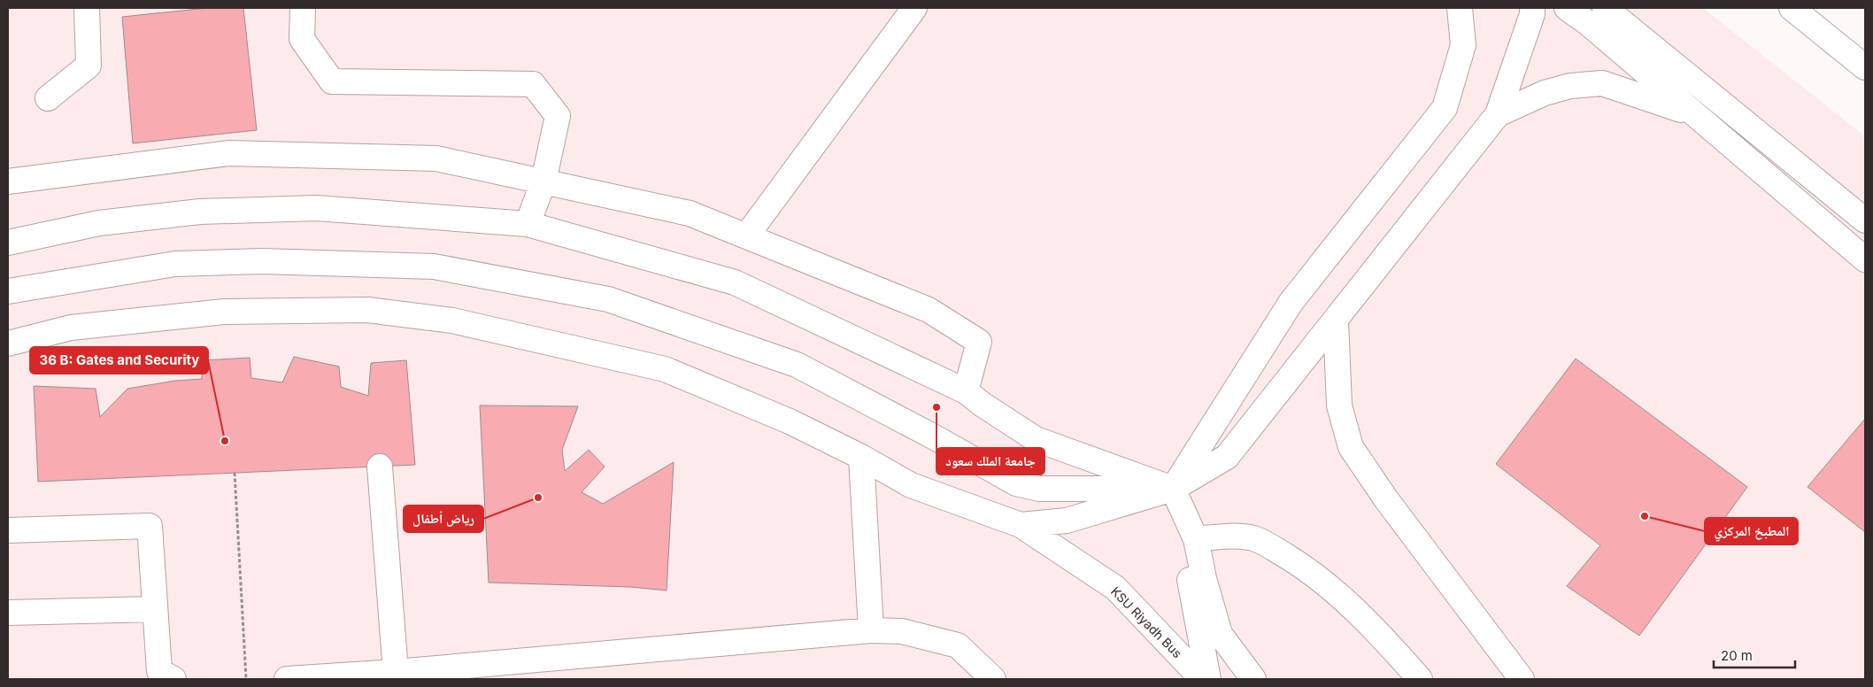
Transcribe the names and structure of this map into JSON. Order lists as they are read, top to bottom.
{
  "streets": {
    "street": ["KSU Riyadh Bus"]
  },
  "places": [
    "جامعة الملك سعود",
    "36 B: Gates and Security",
    "رياض أطفال",
    "المطبخ المركزي"
  ],
  "scale_bar": "20 m"
}
